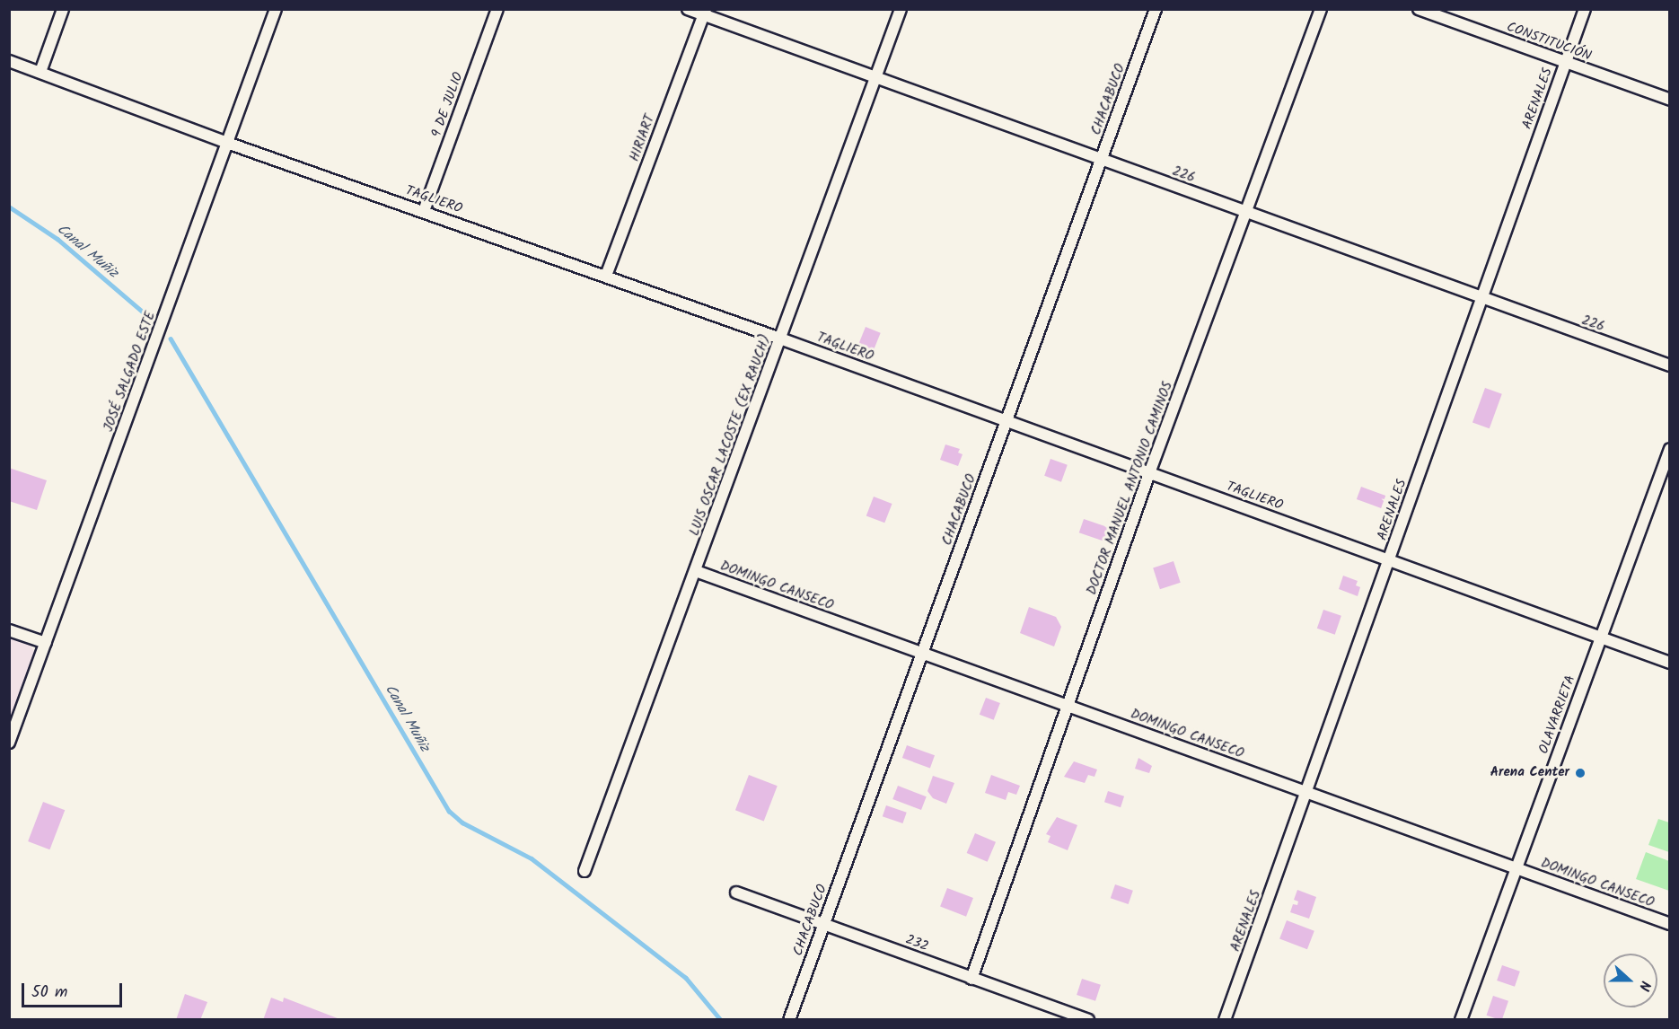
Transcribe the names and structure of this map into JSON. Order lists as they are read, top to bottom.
{
  "streets": {
    "street": [
      "CONSTITUCIÓN",
      "ARENALES",
      "CHACABUCO",
      "9 DE JULIO",
      "HIRIART",
      "226",
      "TAGLIERO",
      "JOSÉ SALGADO ESTE",
      "LUIS OSCAR LACOSTE (EX RAUCH)",
      "DOCTOR MANUEL ANTONIO CAMINOS",
      "DOMINGO CANSECO",
      "OLAVARRIETA",
      "232"
    ]
  },
  "crossings": [
    ["CONSTITUCIÓN", "ARENALES"],
    ["ARENALES", "226"],
    ["ARENALES", "TAGLIERO"],
    ["ARENALES", "DOMINGO CANSECO"],
    ["CHACABUCO", "226"],
    ["CHACABUCO", "TAGLIERO"],
    ["CHACABUCO", "DOMINGO CANSECO"],
    ["CHACABUCO", "232"],
    ["9 DE JULIO", "TAGLIERO"],
    ["HIRIART", "226"],
    ["HIRIART", "TAGLIERO"],
    ["226", "LUIS OSCAR LACOSTE (EX RAUCH)"],
    ["226", "DOCTOR MANUEL ANTONIO CAMINOS"],
    ["TAGLIERO", "JOSÉ SALGADO ESTE"],
    ["TAGLIERO", "LUIS OSCAR LACOSTE (EX RAUCH)"],
    ["TAGLIERO", "DOCTOR MANUEL ANTONIO CAMINOS"],
    ["TAGLIERO", "OLAVARRIETA"],
    ["LUIS OSCAR LACOSTE (EX RAUCH)", "DOMINGO CANSECO"],
    ["DOCTOR MANUEL ANTONIO CAMINOS", "DOMINGO CANSECO"],
    ["DOCTOR MANUEL ANTONIO CAMINOS", "232"],
    ["DOMINGO CANSECO", "OLAVARRIETA"]
  ],
  "water": ["Canal Muñiz"],
  "places": ["Arena Center"],
  "scale_bar": "50 m",
  "north": "right"
}
